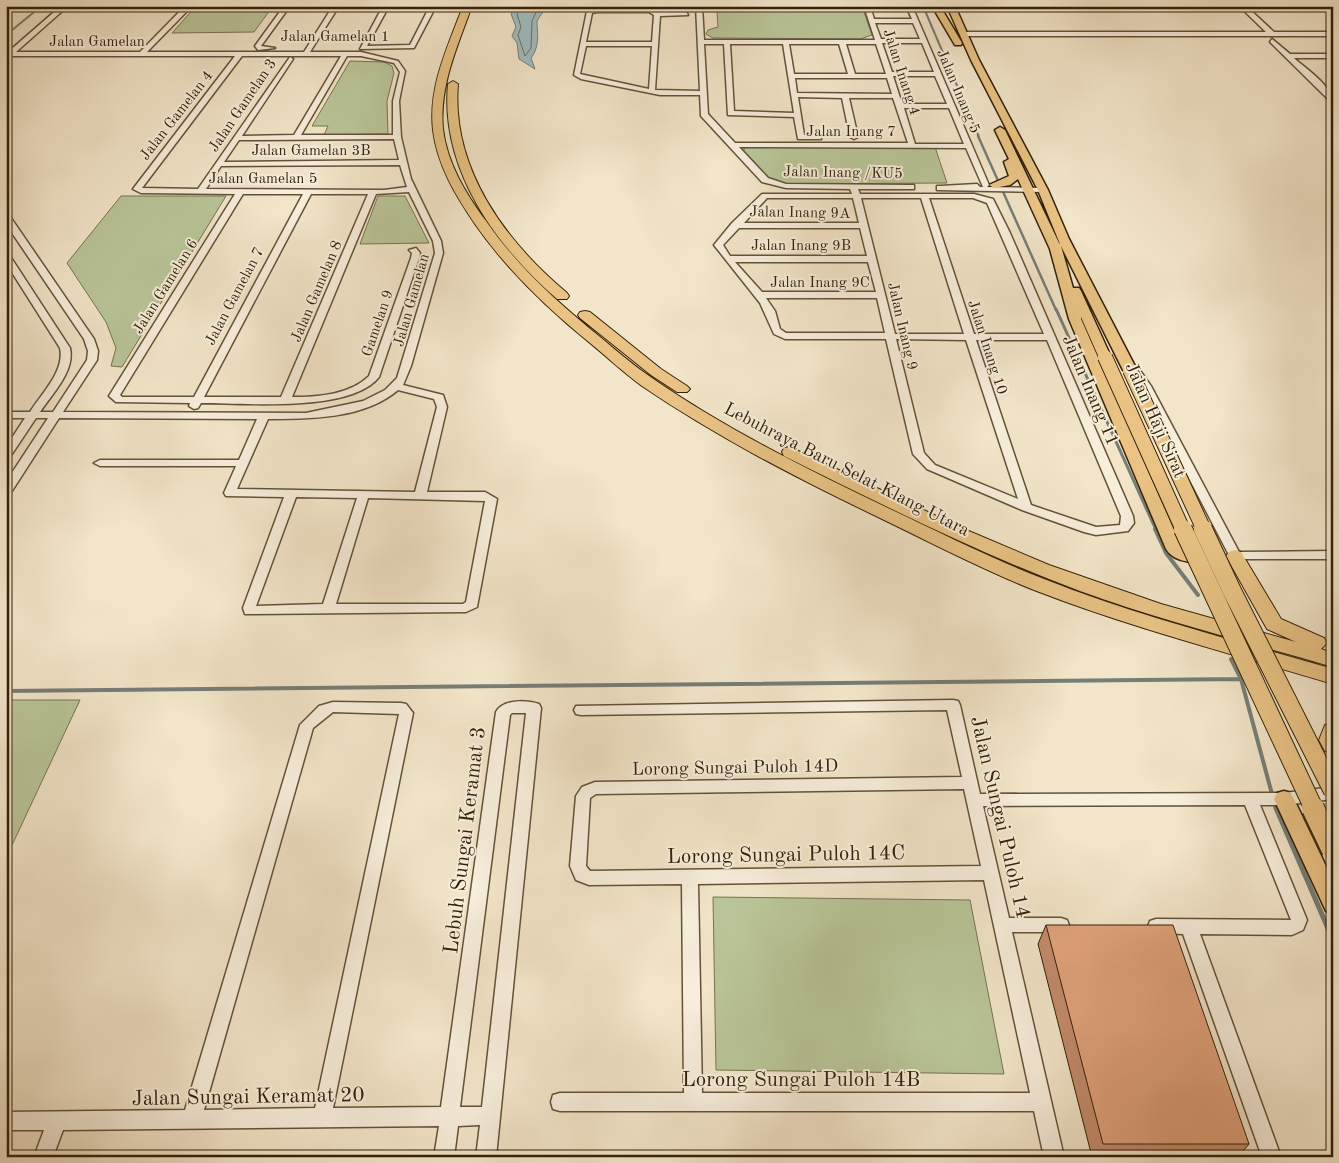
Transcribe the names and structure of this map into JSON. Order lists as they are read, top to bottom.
{
  "streets": {
    "highway": ["Lebuhraya Baru Selat Klang Utara"],
    "main road": ["Jalan Haji Sirat"],
    "street": [
      "Jalan Gamelan 1",
      "Jalan Gamelan",
      "Jalan Inang 4",
      "Jalan Inang 5",
      "Jalan Gamelan 3",
      "Jalan Gamelan 4",
      "Jalan Inang 7",
      "Jalan Gamelan 3B",
      "Jalan Inang /KU5",
      "Jalan Gamelan 5",
      "Jalan Inang 9A",
      "Jalan Inang 9B",
      "Jalan Inang 9C",
      "Jalan Gamelan 6",
      "Jalan Gamelan 8",
      "Jalan Gamelan 7",
      "Gamelan 9",
      "Jalan Inang 9",
      "Jalan Inang 10",
      "Jalan Inang 11",
      "Lorong Sungai Puloh 14D",
      "Jalan Sungai Puloh 14",
      "Lebuh Sungai Keramat 3",
      "Lorong Sungai Puloh 14C",
      "Lorong Sungai Puloh 14B",
      "Jalan Sungai Keramat 20"
    ]
  },
  "crossings": [
    ["Jalan Gamelan 1", "Jalan Gamelan"],
    ["Jalan Gamelan", "Jalan Gamelan 4"],
    ["Jalan Gamelan", "Jalan Gamelan 3B"],
    ["Jalan Gamelan", "Jalan Gamelan 5"],
    ["Jalan Inang 4", "Jalan Inang 7"],
    ["Jalan Inang 5", "Jalan Inang 7"],
    ["Jalan Inang 5", "Jalan Inang /KU5"],
    ["Jalan Gamelan 3", "Jalan Gamelan 3B"],
    ["Jalan Gamelan 3", "Jalan Gamelan 5"],
    ["Jalan Gamelan 4", "Jalan Gamelan 5"],
    ["Jalan Inang 7", "Jalan Inang /KU5"],
    ["Jalan Inang /KU5", "Jalan Inang 9"],
    ["Jalan Inang /KU5", "Jalan Inang 11"],
    ["Jalan Gamelan 5", "Jalan Gamelan 6"],
    ["Jalan Gamelan 5", "Jalan Gamelan 8"],
    ["Jalan Gamelan 5", "Jalan Gamelan 7"],
    ["Jalan Inang 9A", "Jalan Inang 9"],
    ["Jalan Inang 9B", "Jalan Inang 9"],
    ["Jalan Inang 9C", "Jalan Inang 9"],
    ["Jalan Gamelan 6", "Jalan Gamelan 7"],
    ["Jalan Gamelan 8", "Gamelan 9"],
    ["Jalan Inang 9", "Jalan Inang 11"],
    ["Jalan Inang 10", "Jalan Inang 11"],
    ["Lorong Sungai Puloh 14D", "Jalan Sungai Puloh 14"],
    ["Lorong Sungai Puloh 14D", "Lorong Sungai Puloh 14C"],
    ["Jalan Sungai Puloh 14", "Lorong Sungai Puloh 14C"],
    ["Jalan Sungai Puloh 14", "Lorong Sungai Puloh 14B"],
    ["Lebuh Sungai Keramat 3", "Jalan Sungai Keramat 20"]
  ]
}
